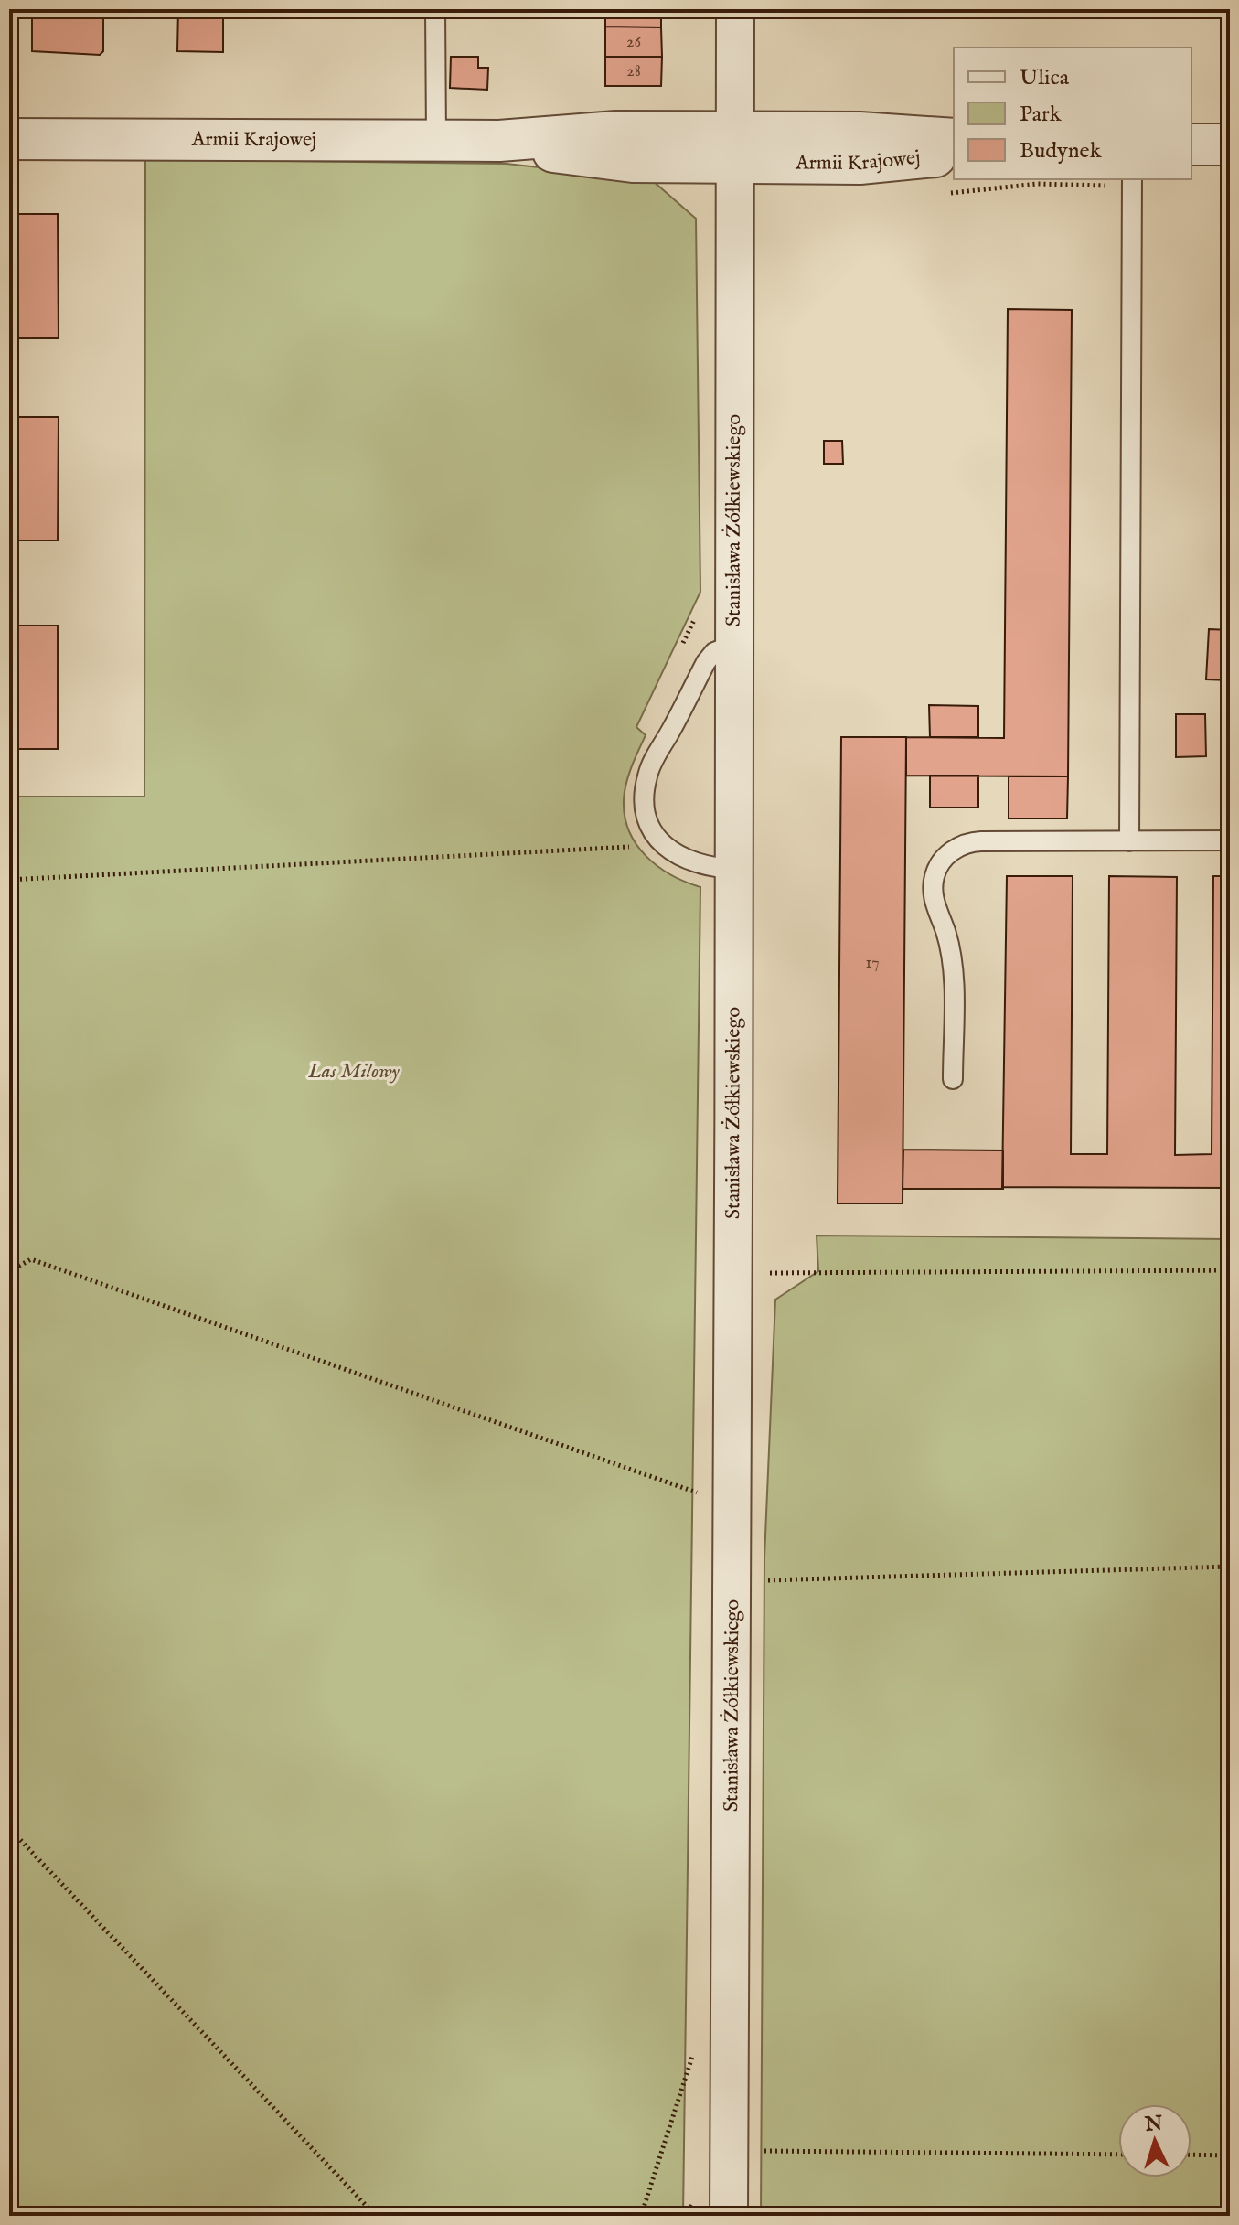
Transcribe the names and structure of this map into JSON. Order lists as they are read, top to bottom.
{
  "streets": {
    "street": ["Armii Krajowej", "Stanisława Żółkiewskiego"]
  },
  "crossings": [
    ["Armii Krajowej", "Stanisława Żółkiewskiego"]
  ],
  "parks": ["Las Milowy"],
  "house_numbers": ["26", "28", "17"],
  "legend": ["Ulica", "Park", "Budynek"],
  "north": "top"
}
